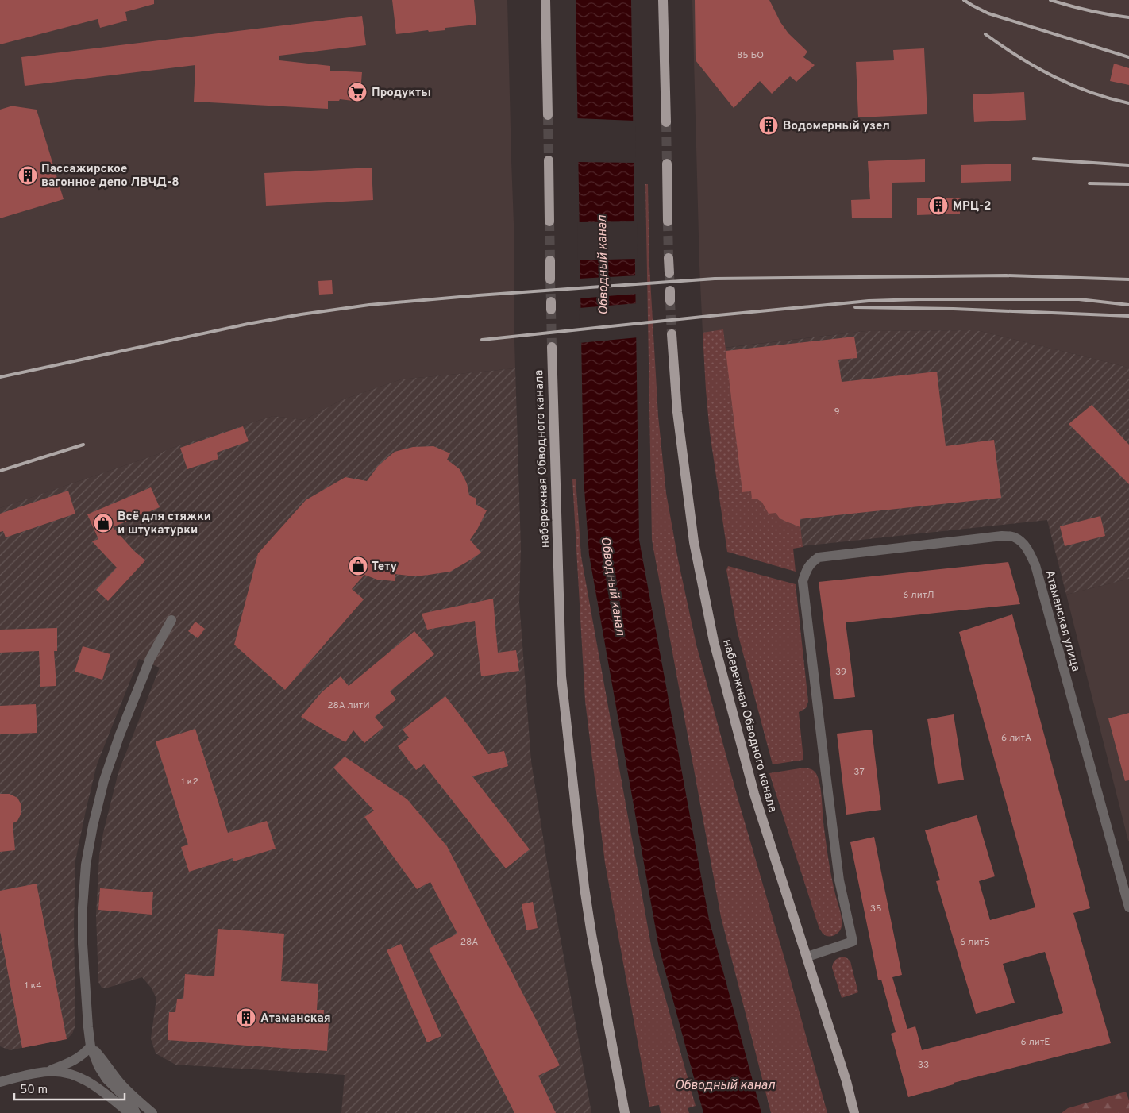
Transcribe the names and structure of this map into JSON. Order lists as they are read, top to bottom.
{
  "streets": {
    "main road": ["набережная Обводного канала"],
    "street": ["Атаманская улица"]
  },
  "crossings": [
    ["набережная Обводного канала", "Атаманская улица"]
  ],
  "water": ["Обводный канал"],
  "places": {
    "supermarket": ["Продукты"],
    "building": [
      "Водомерный узел",
      "Пассажирское вагонное депо ЛВЧД-8",
      "МРЦ-2",
      "Атаманская"
    ],
    "shop": ["Всё для стяжки и штукатурки", "Тету"]
  },
  "house_numbers": [
    "85 БО",
    "9",
    "6 литЛ",
    "39",
    "28А литИ",
    "6 литА",
    "37",
    "1 к2",
    "35",
    "28А",
    "6 литБ",
    "1 к4",
    "6 литЕ",
    "33"
  ],
  "scale_bar": "50 m"
}
